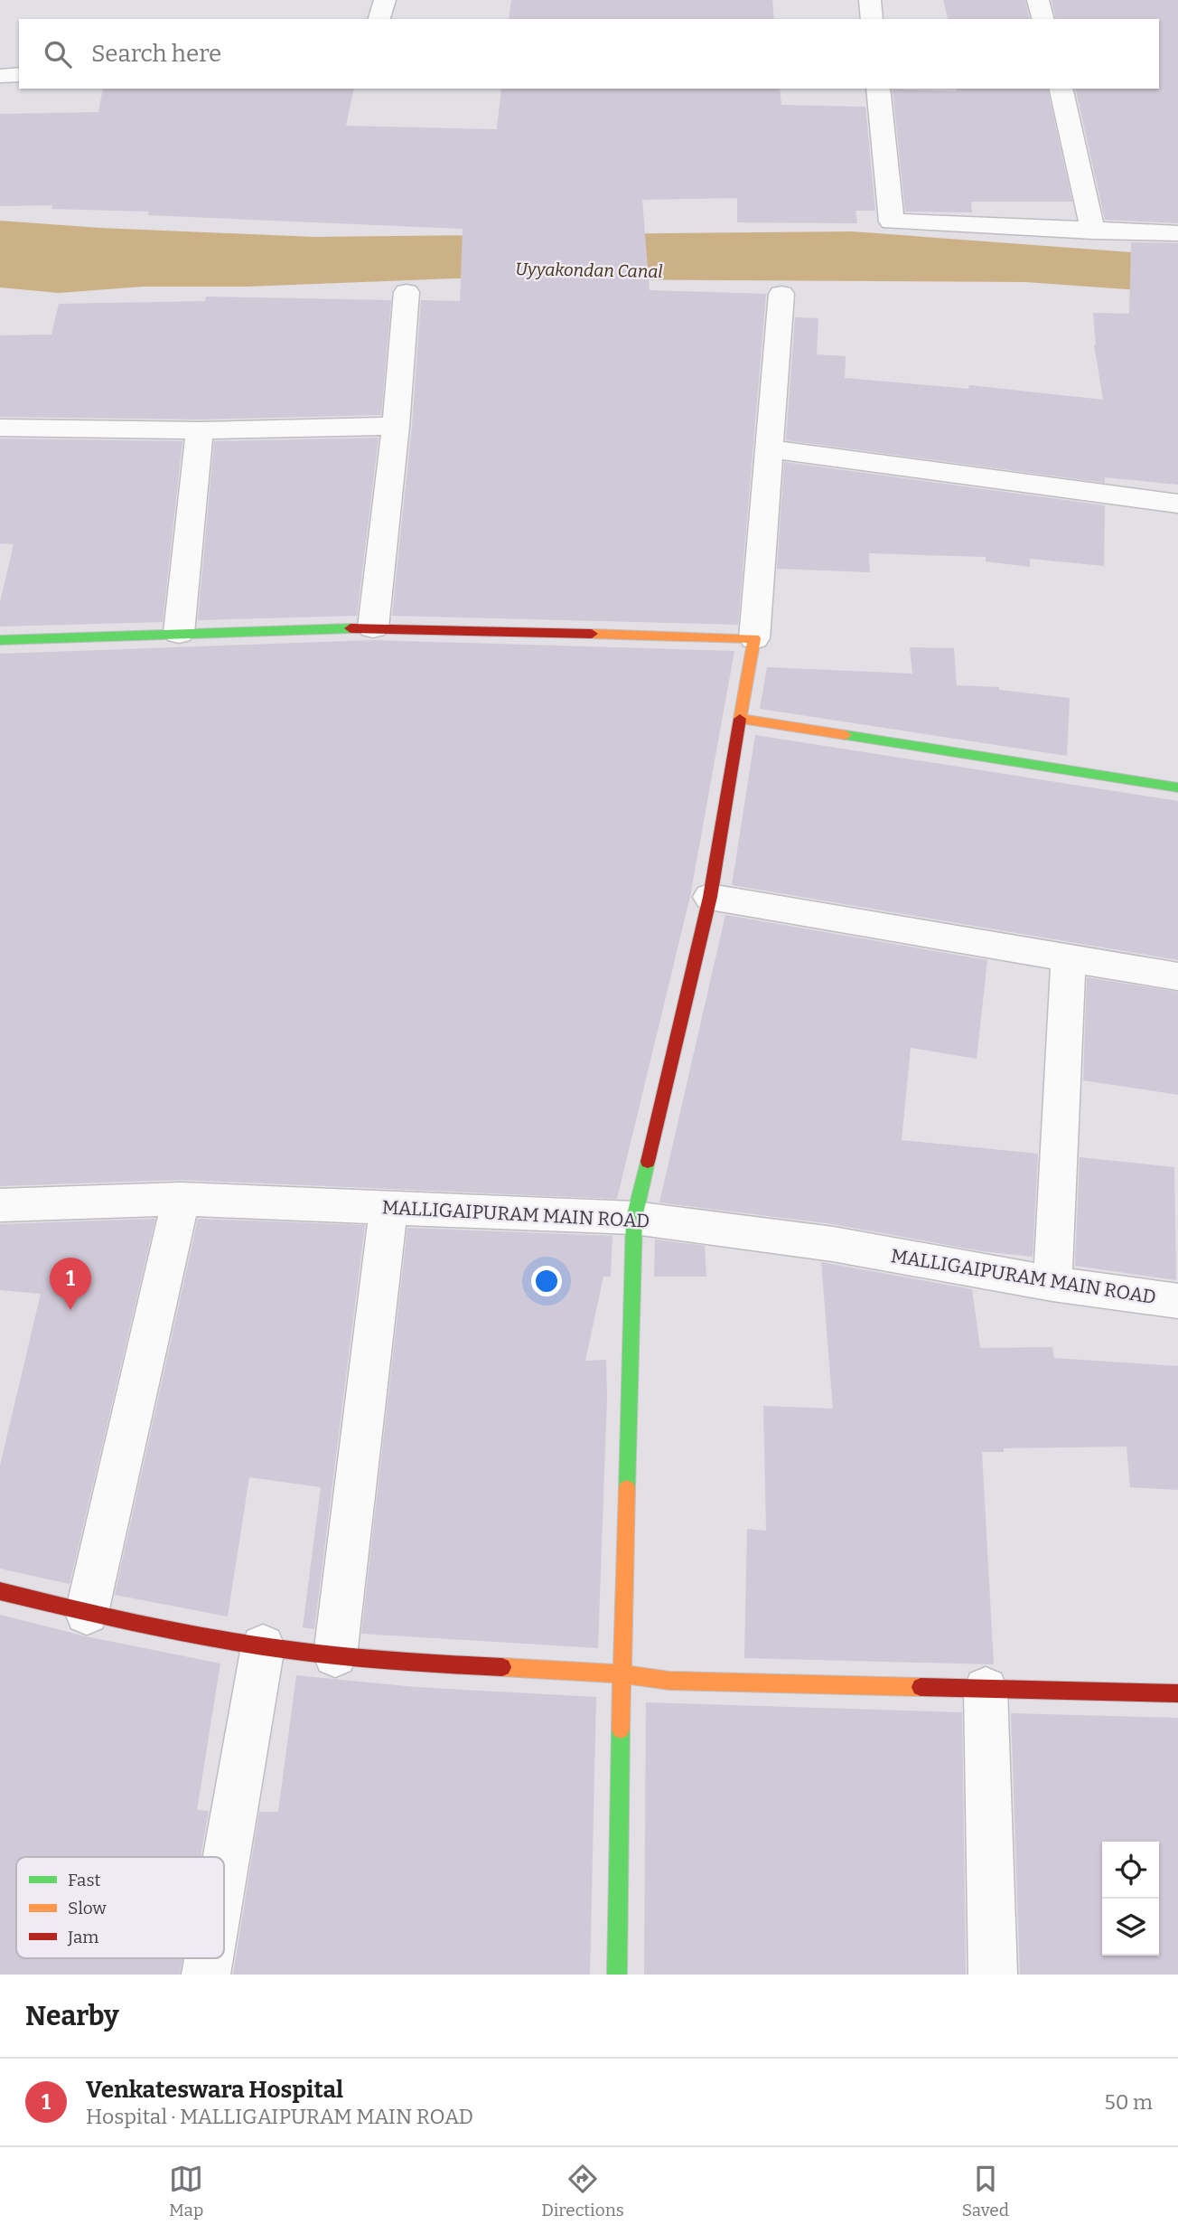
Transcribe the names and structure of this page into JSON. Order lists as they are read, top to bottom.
{
  "streets": {
    "street": ["MALLIGAIPURAM MAIN ROAD"]
  },
  "water": ["Uyyakondan Canal"],
  "legend": ["Fast", "Slow", "Jam"],
  "page": {
    "search": "Search here",
    "pins": "1",
    "heading": "Nearby",
    "list": [
      {
        "mark": "1",
        "name": "Venkateswara Hospital",
        "note": "Hospital · MALLIGAIPURAM MAIN ROAD",
        "value": "50 m"
      }
    ],
    "nav": ["Map", "Directions", "Saved"]
  }
}
